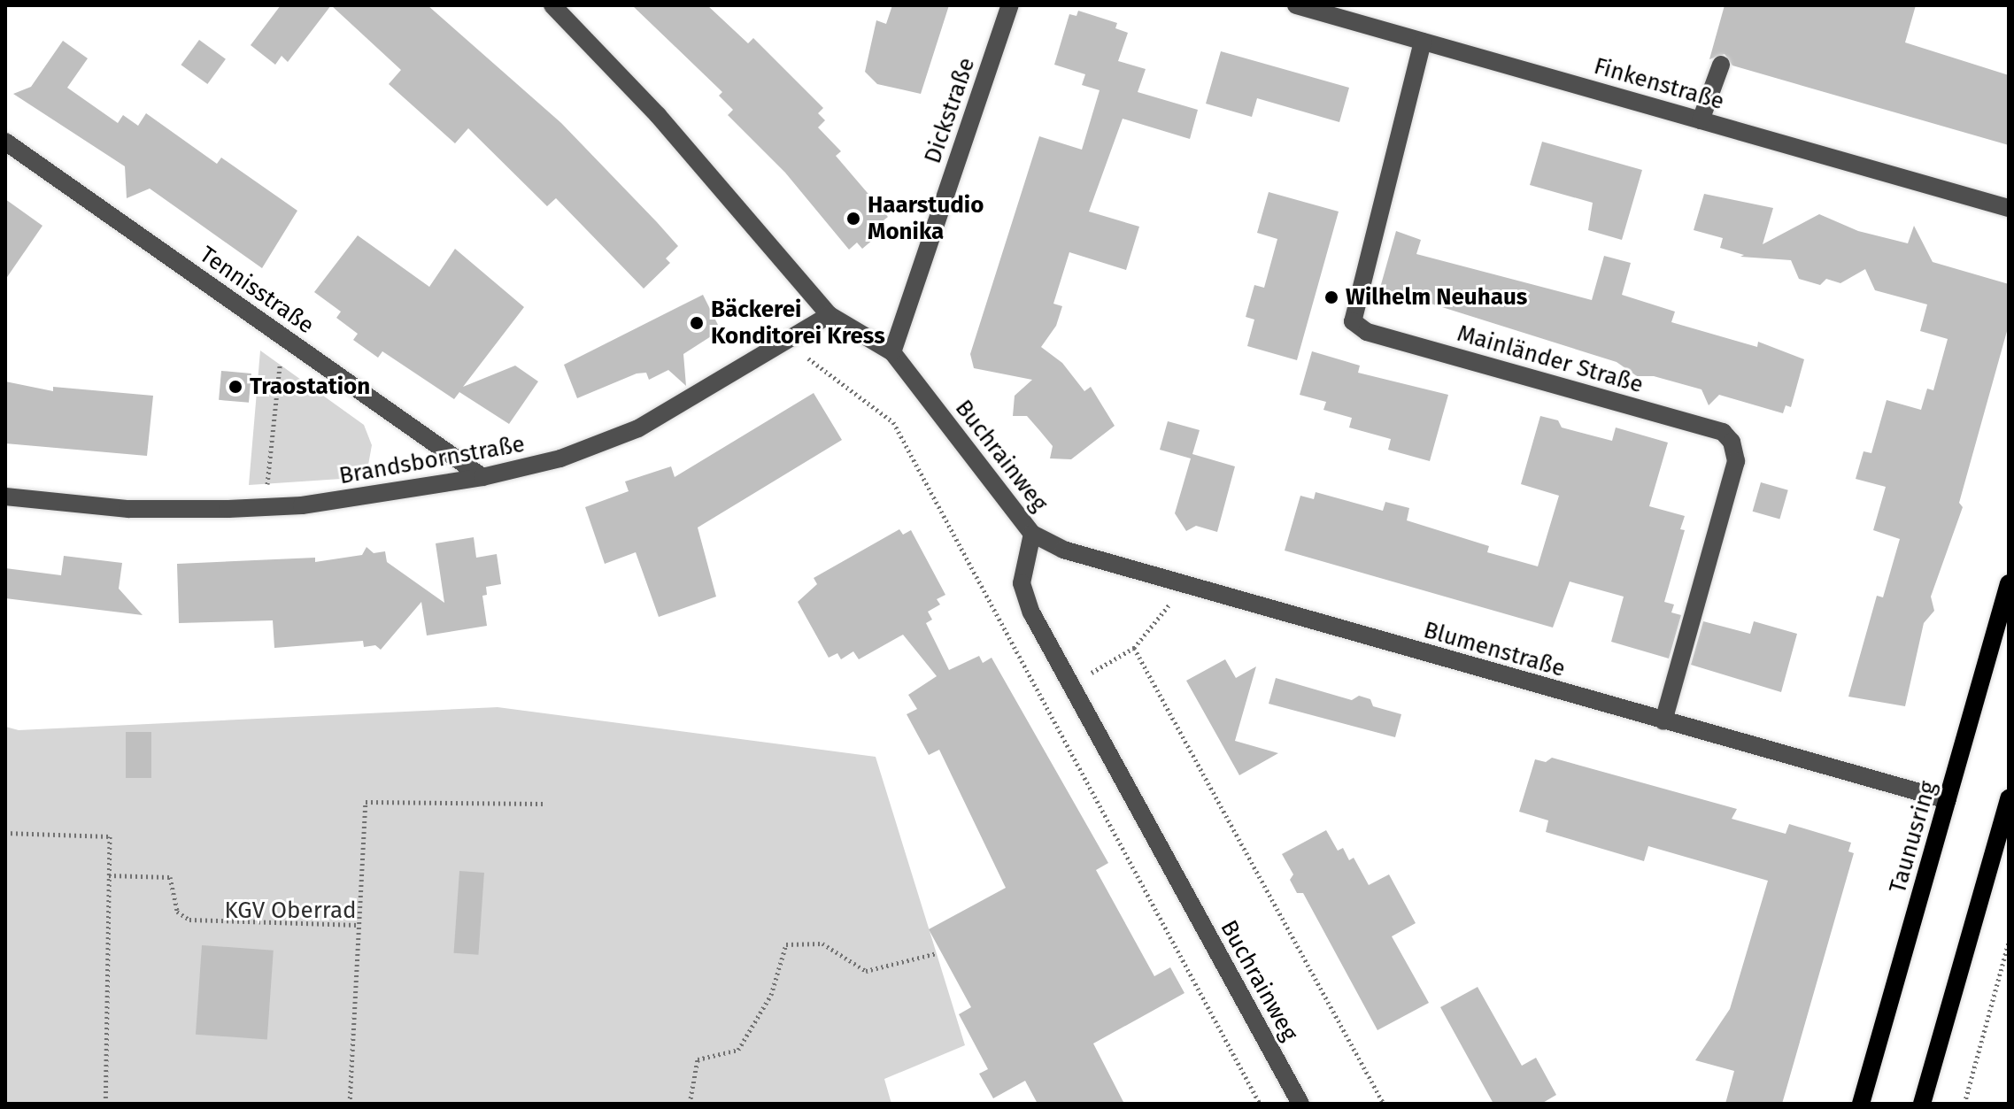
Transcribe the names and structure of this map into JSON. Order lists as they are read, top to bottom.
{
  "streets": {
    "main road": ["Taunusring"],
    "street": [
      "Finkenstraße",
      "Dickstraße",
      "Tennisstraße",
      "Mainländer Straße",
      "Buchrainweg",
      "Brandsbornstraße",
      "Blumenstraße"
    ]
  },
  "crossings": [
    ["Finkenstraße", "Mainländer Straße"],
    ["Dickstraße", "Buchrainweg"],
    ["Tennisstraße", "Brandsbornstraße"],
    ["Mainländer Straße", "Blumenstraße"],
    ["Buchrainweg", "Brandsbornstraße"],
    ["Buchrainweg", "Blumenstraße"],
    ["Blumenstraße", "Taunusring"]
  ],
  "parks": ["KGV Oberrad"],
  "places": [
    "Haarstudio Monika",
    "Wilhelm Neuhaus",
    "Bäckerei Konditorei Kress",
    "Traostation"
  ]
}
